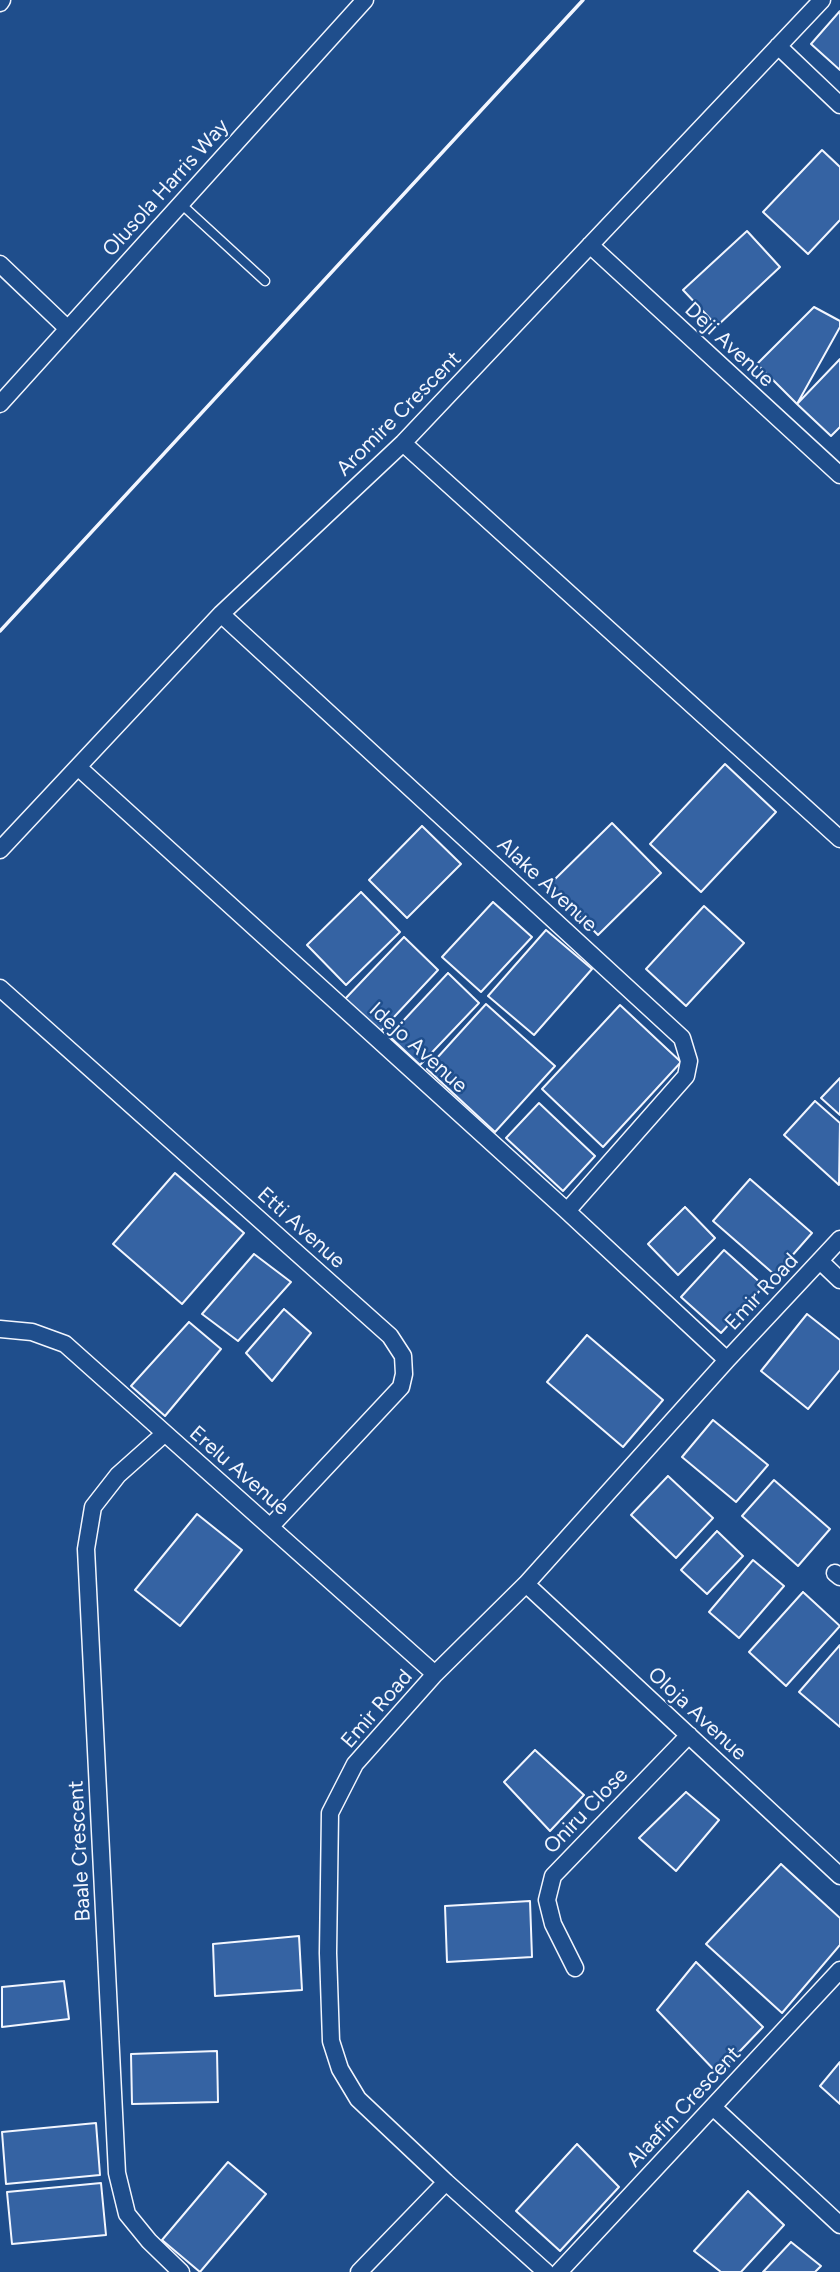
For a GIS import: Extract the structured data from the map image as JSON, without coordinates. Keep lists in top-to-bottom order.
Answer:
{
  "streets": {
    "street": [
      "Olusola Harris Way",
      "Deji Avenue",
      "Aromire Crescent",
      "Alake Avenue",
      "Idejo Avenue",
      "Etti Avenue",
      "Emir Road",
      "Erelu Avenue",
      "Oloja Avenue",
      "Oniru Close",
      "Baale Crescent",
      "Alaafin Crescent"
    ]
  },
  "crossings": [
    ["Deji Avenue", "Aromire Crescent"],
    ["Aromire Crescent", "Alake Avenue"],
    ["Aromire Crescent", "Idejo Avenue"],
    ["Alake Avenue", "Idejo Avenue"],
    ["Idejo Avenue", "Emir Road"],
    ["Etti Avenue", "Erelu Avenue"],
    ["Emir Road", "Erelu Avenue"],
    ["Emir Road", "Oloja Avenue"],
    ["Erelu Avenue", "Baale Crescent"],
    ["Oloja Avenue", "Oniru Close"]
  ]
}
